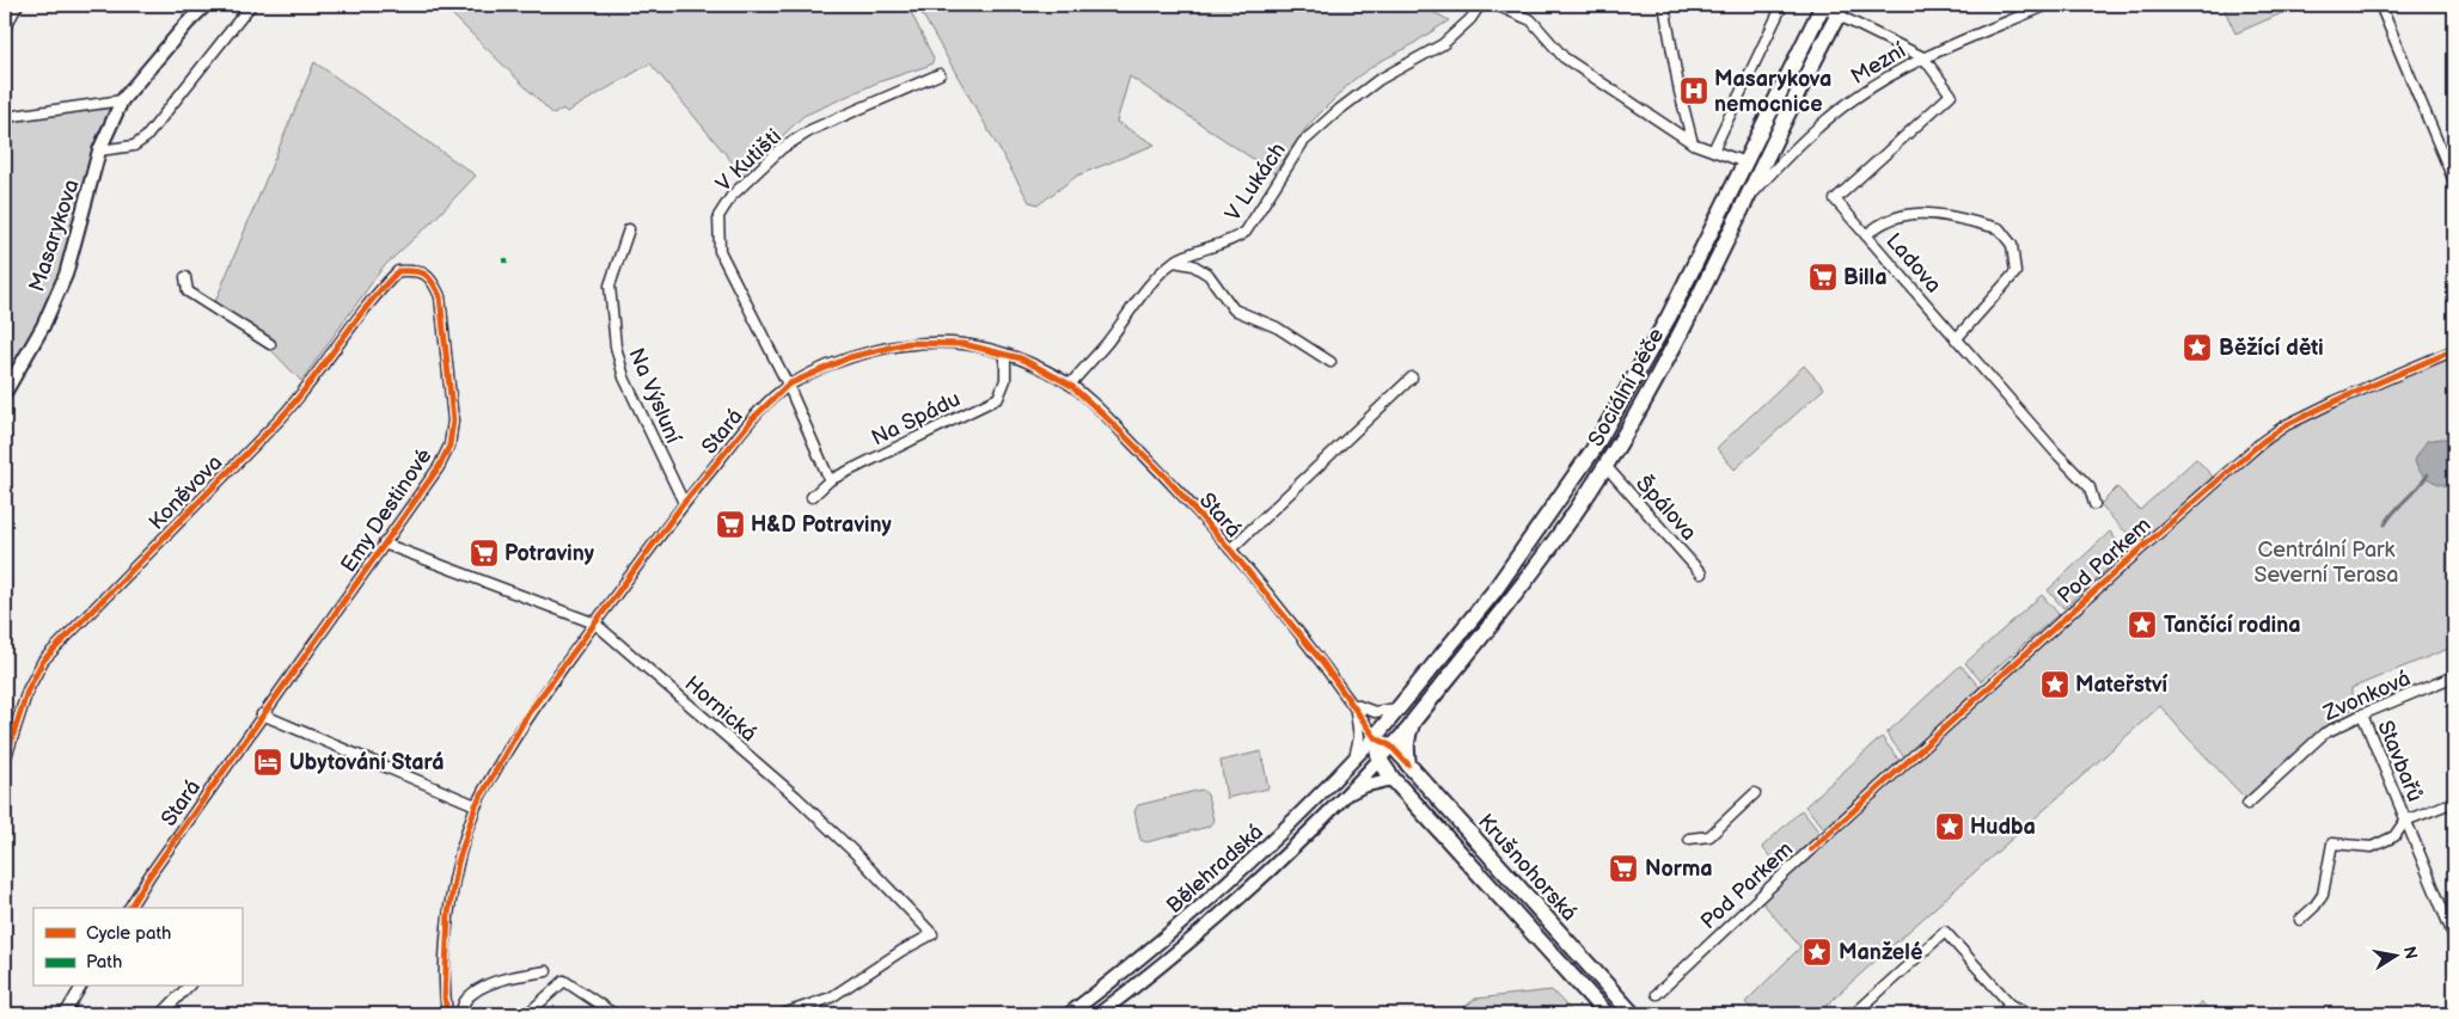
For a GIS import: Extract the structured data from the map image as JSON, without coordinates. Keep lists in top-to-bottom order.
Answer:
{
  "streets": {
    "main road": ["Sociální péče", "Krušnohorská"],
    "street": [
      "Mezní",
      "V Kutišti",
      "V Lukách",
      "Masarykova",
      "Ladova",
      "Na Výsluní",
      "Na Spádu",
      "Stará",
      "Koněvova",
      "Špálova",
      "Emy Destinové",
      "Pod Parkem",
      "Zvonková",
      "Hornická",
      "Stavbařů",
      "Bělehradská"
    ]
  },
  "crossings": [
    ["Mezní", "Ladova"],
    ["Mezní", "Sociální péče"],
    ["V Kutišti", "Na Spádu"],
    ["V Kutišti", "Stará"],
    ["V Lukách", "Stará"],
    ["Sociální péče", "Stará"],
    ["Sociální péče", "Špálova"],
    ["Sociální péče", "Krušnohorská"],
    ["Sociální péče", "Bělehradská"],
    ["Na Výsluní", "Stará"],
    ["Na Spádu", "Stará"],
    ["Stará", "Emy Destinové"],
    ["Stará", "Hornická"],
    ["Stará", "Bělehradská"],
    ["Koněvova", "Emy Destinové"],
    ["Emy Destinové", "Hornická"],
    ["Zvonková", "Stavbařů"],
    ["Krušnohorská", "Bělehradská"]
  ],
  "parks": ["Centrální Park Severní Terasa"],
  "places": {
    "hospital": ["Masarykova nemocnice"],
    "supermarket": [
      "Billa",
      "H&D Potraviny",
      "Potraviny",
      "Norma"
    ],
    "place": [
      "Běžící děti",
      "Tančící rodina",
      "Mateřství",
      "Hudba",
      "Manželé"
    ],
    "hotel": ["Ubytování Stará"]
  },
  "legend": ["Cycle path", "Path"],
  "north": "right"
}
